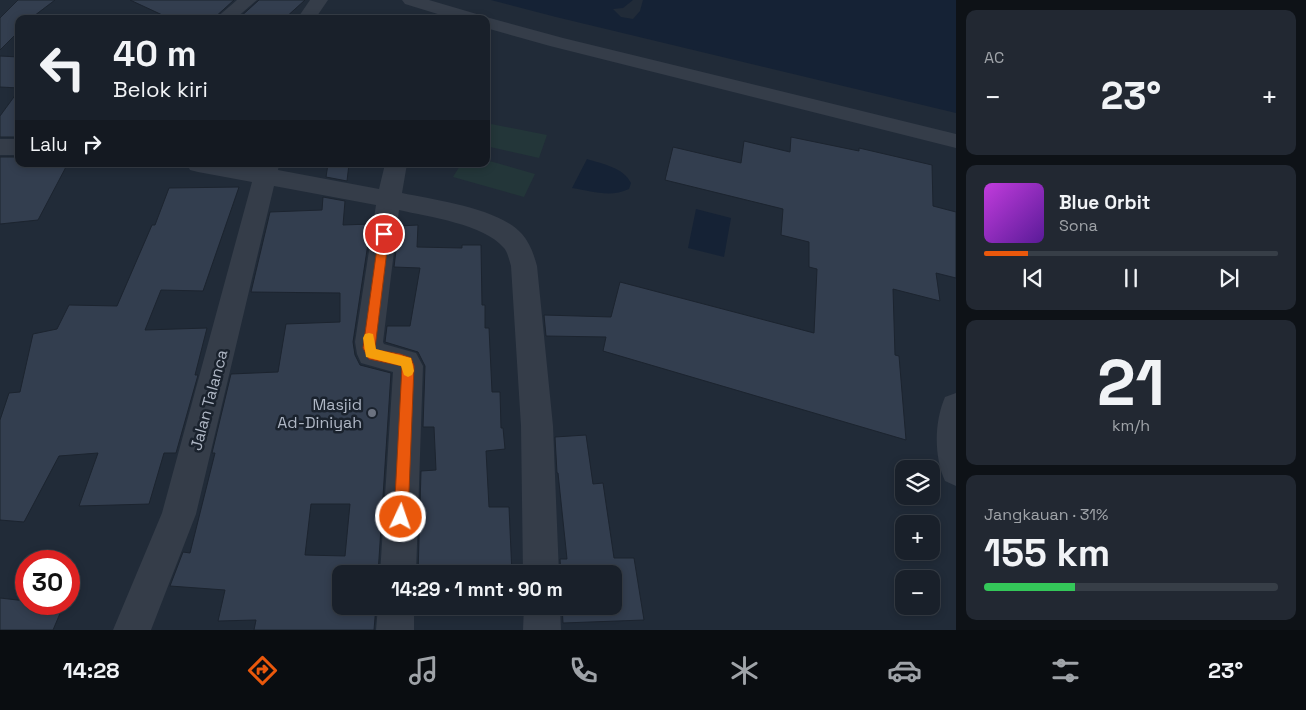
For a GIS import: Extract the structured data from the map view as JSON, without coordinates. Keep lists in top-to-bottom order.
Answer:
{
  "streets": {
    "street": ["Jalan Talanca"]
  },
  "places": ["Masjid Ad-Diniyah"],
  "page": {
    "tile": [
      "AC",
      ["21", "km/h"],
      ["Jangkauan · 31%", "155 km"]
    ],
    "turn": ["40 m", "Belok kiri"],
    "heat": ["−", "23°", "+"],
    "then": "Lalu",
    "song": ["Blue Orbit", "Sona"],
    "map_buttons": ["+", "−"],
    "limit": "30",
    "trip": "14:29 · 1 mnt · 90 m",
    "tabs": ["14:28", "23°"]
  }
}
